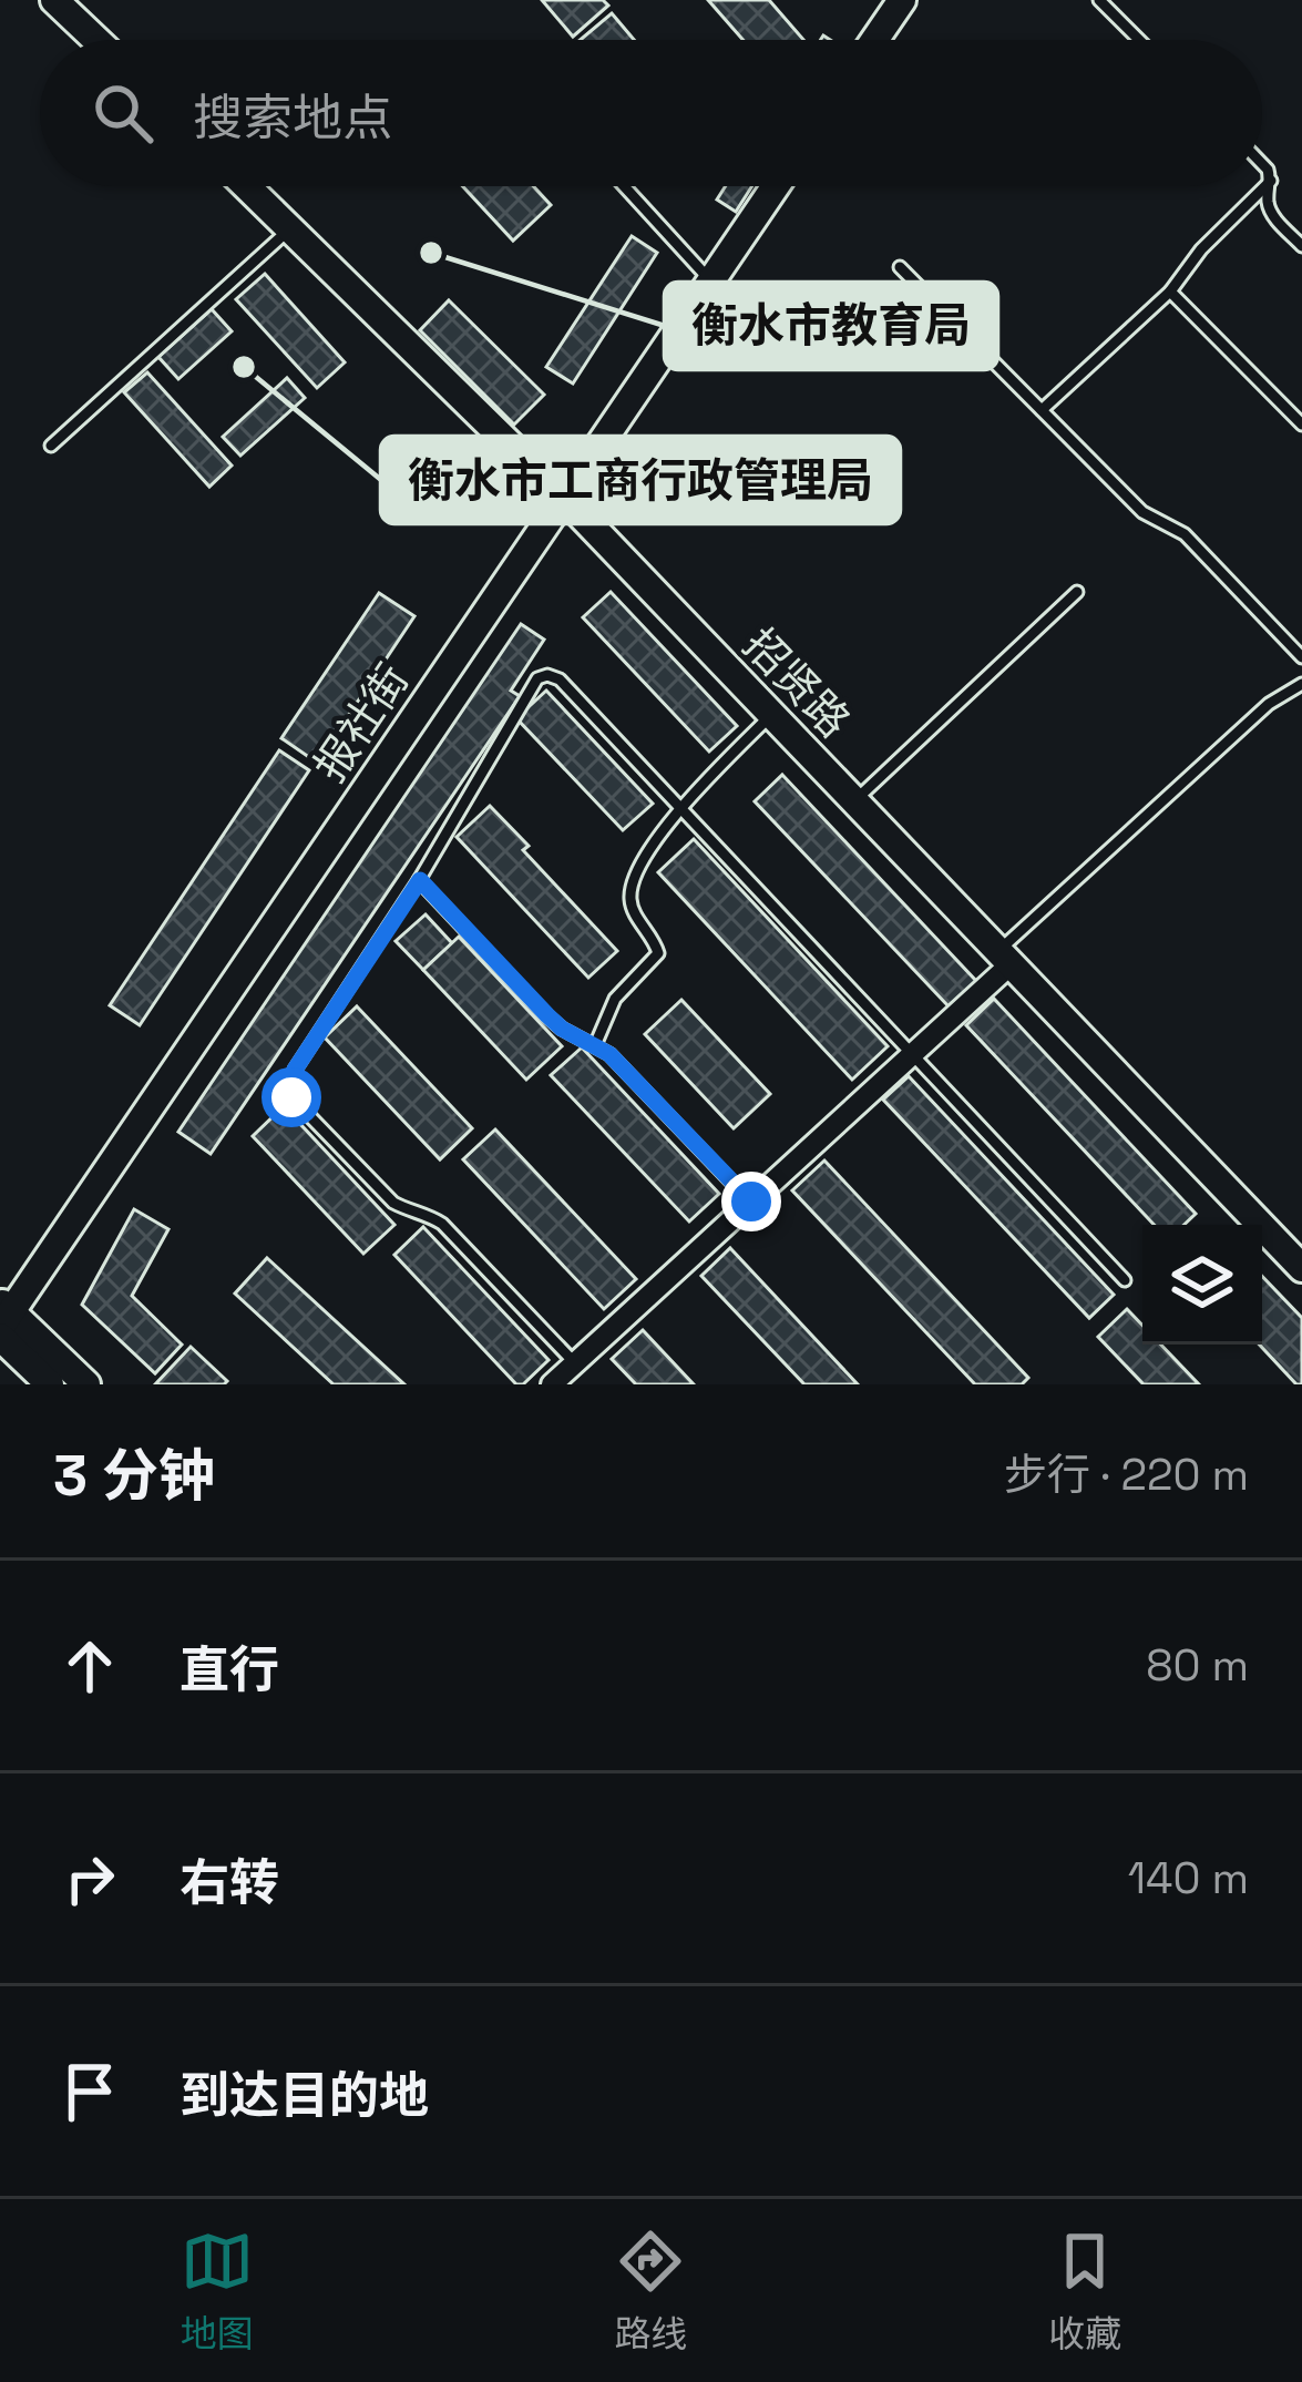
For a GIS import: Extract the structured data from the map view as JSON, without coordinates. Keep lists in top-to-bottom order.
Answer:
{
  "streets": {
    "street": ["招贤路", "报社街"]
  },
  "crossings": [
    ["招贤路", "报社街"]
  ],
  "places": ["衡水市教育局", "衡水市工商行政管理局"],
  "page": {
    "search": "搜索地点",
    "heading": ["3 分钟", "步行 · 220 m"],
    "list": [
      ["直行", "80 m"],
      ["右转", "140 m"],
      "到达目的地"
    ],
    "nav": ["地图", "路线", "收藏"]
  }
}
